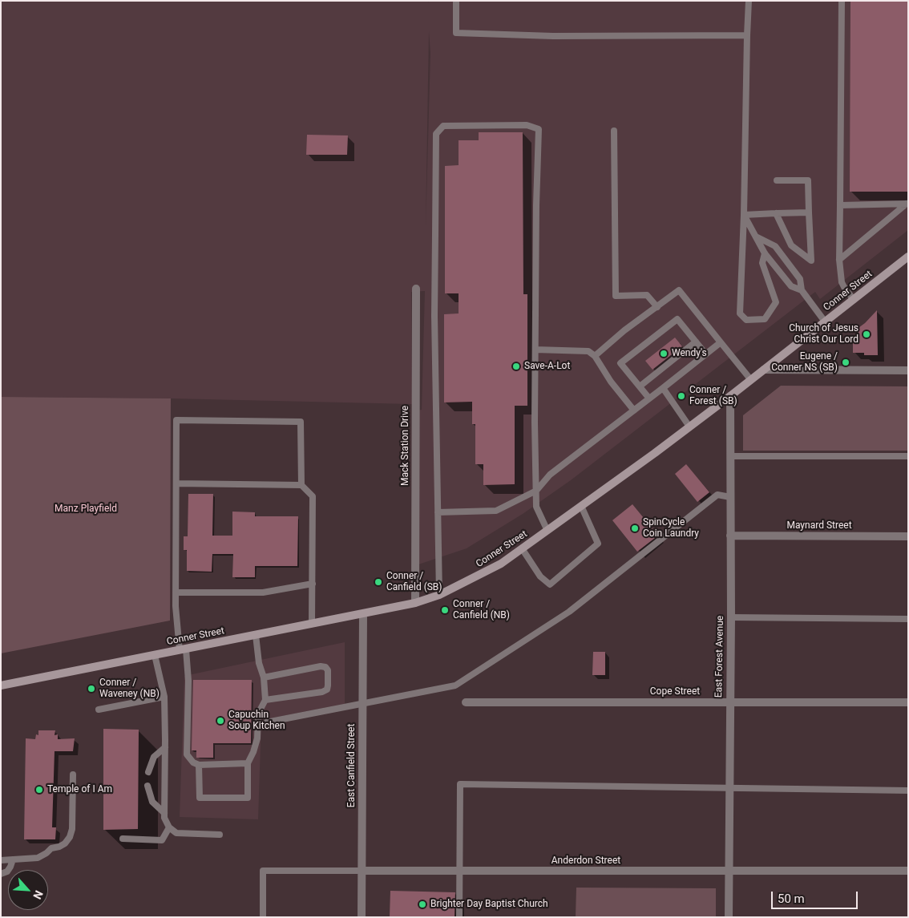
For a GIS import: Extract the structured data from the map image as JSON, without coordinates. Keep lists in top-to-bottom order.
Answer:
{
  "streets": {
    "main road": ["Conner Street"],
    "street": [
      "Mack Station Drive",
      "Maynard Street",
      "East Forest Avenue",
      "Cope Street",
      "East Canfield Street",
      "Anderdon Street"
    ]
  },
  "crossings": [
    ["Conner Street", "Mack Station Drive"],
    ["Conner Street", "East Forest Avenue"],
    ["Conner Street", "East Canfield Street"],
    ["Maynard Street", "East Forest Avenue"],
    ["East Forest Avenue", "Cope Street"],
    ["East Forest Avenue", "Anderdon Street"],
    ["East Canfield Street", "Anderdon Street"]
  ],
  "parks": ["Manz Playfield"],
  "places": [
    "Church of Jesus Christ Our Lord",
    "Wendy's",
    "Eugene / Conner NS (SB)",
    "Save-A-Lot",
    "Conner / Forest (SB)",
    "SpinCycle Coin Laundry",
    "Conner / Canfield (SB)",
    "Conner / Canfield (NB)",
    "Conner / Waveney (NB)",
    "Capuchin Soup Kitchen",
    "Temple of I Am",
    "Brighter Day Baptist Church"
  ],
  "scale_bar": "50 m",
  "north": "bottom right"
}
